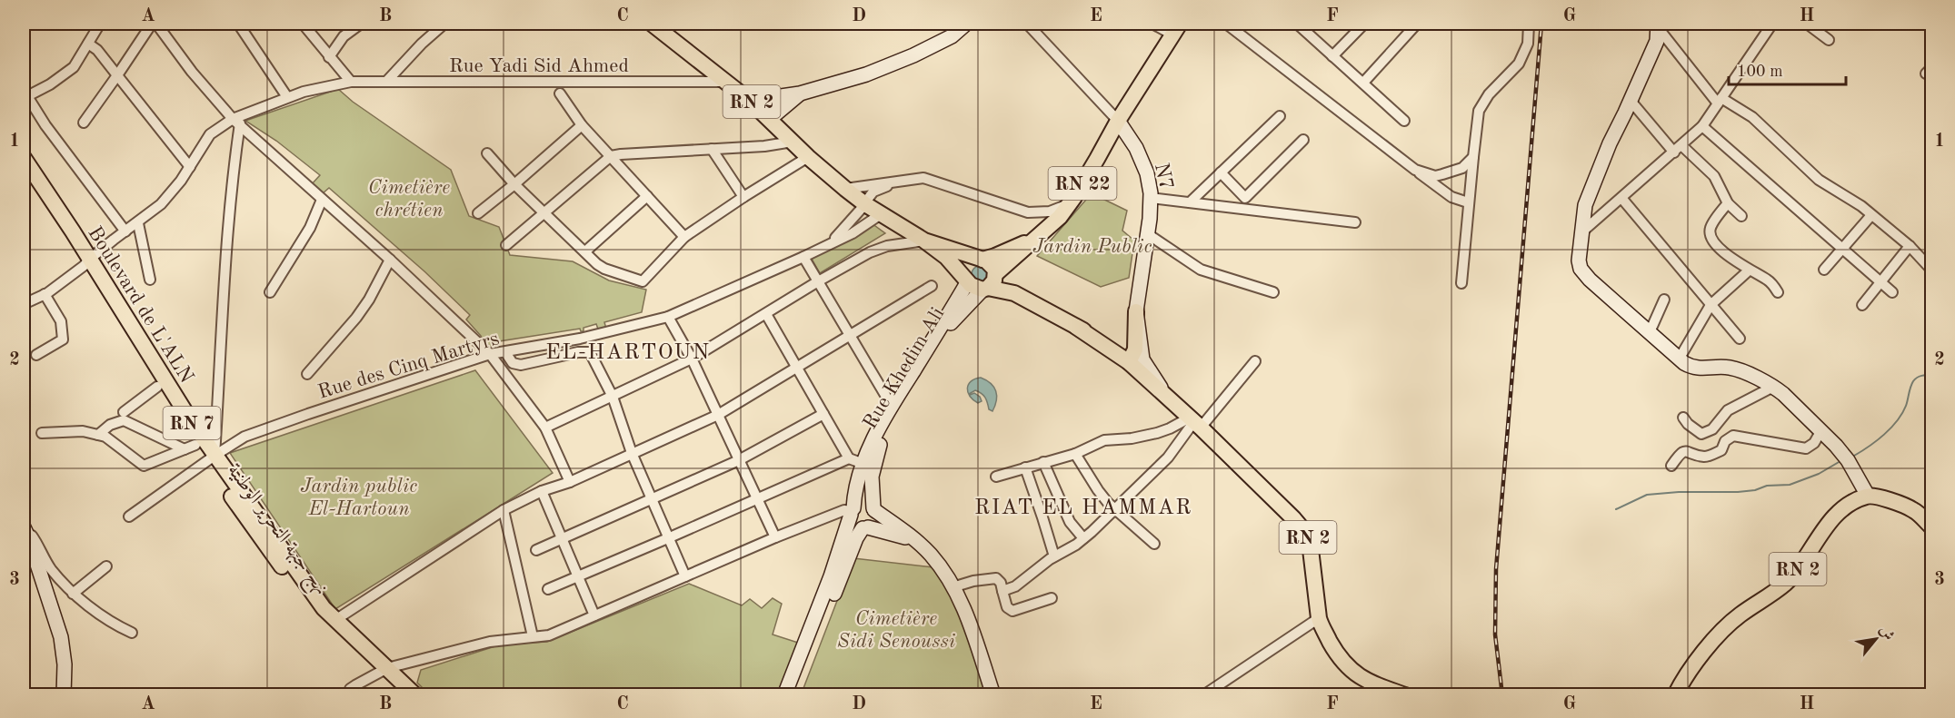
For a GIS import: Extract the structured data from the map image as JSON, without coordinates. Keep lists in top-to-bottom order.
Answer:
{
  "streets": {
    "main road": [
      "RN 2",
      "N7",
      "RN 22",
      "Boulevard de L'ALN",
      "Rue Khedim Ali",
      "RN 7",
      "نهج جبهة التحرير الوطنية"
    ],
    "street": ["Rue Yadi Sid Ahmed", "Rue des Cinq Martyrs"]
  },
  "crossings": [
    ["Rue Yadi Sid Ahmed", "RN 2"],
    ["Rue Yadi Sid Ahmed", "Boulevard de L'ALN"],
    ["Rue Yadi Sid Ahmed", "نهج جبهة التحرير الوطنية"],
    ["RN 2", "N7"],
    ["RN 2", "RN 22"],
    ["RN 2", "Rue Khedim Ali"],
    ["N7", "RN 22"],
    ["RN 22", "Rue Khedim Ali"],
    ["Boulevard de L'ALN", "Rue des Cinq Martyrs"],
    ["Boulevard de L'ALN", "نهج جبهة التحرير الوطنية"],
    ["Rue des Cinq Martyrs", "نهج جبهة التحرير الوطنية"]
  ],
  "districts": ["EL-HARTOUN", "RIAT EL HAMMAR"],
  "parks": [
    "Cimetière chrétien",
    "Jardin Public",
    "Jardin public El-Hartoun",
    "Cimetière Sidi Senoussi"
  ],
  "scale_bar": "100 m",
  "north": "top right",
  "grid": {
    "columns": [
      "A",
      "B",
      "C",
      "D",
      "E",
      "F",
      "G",
      "H"
    ],
    "rows": ["1", "2", "3"]
  }
}
